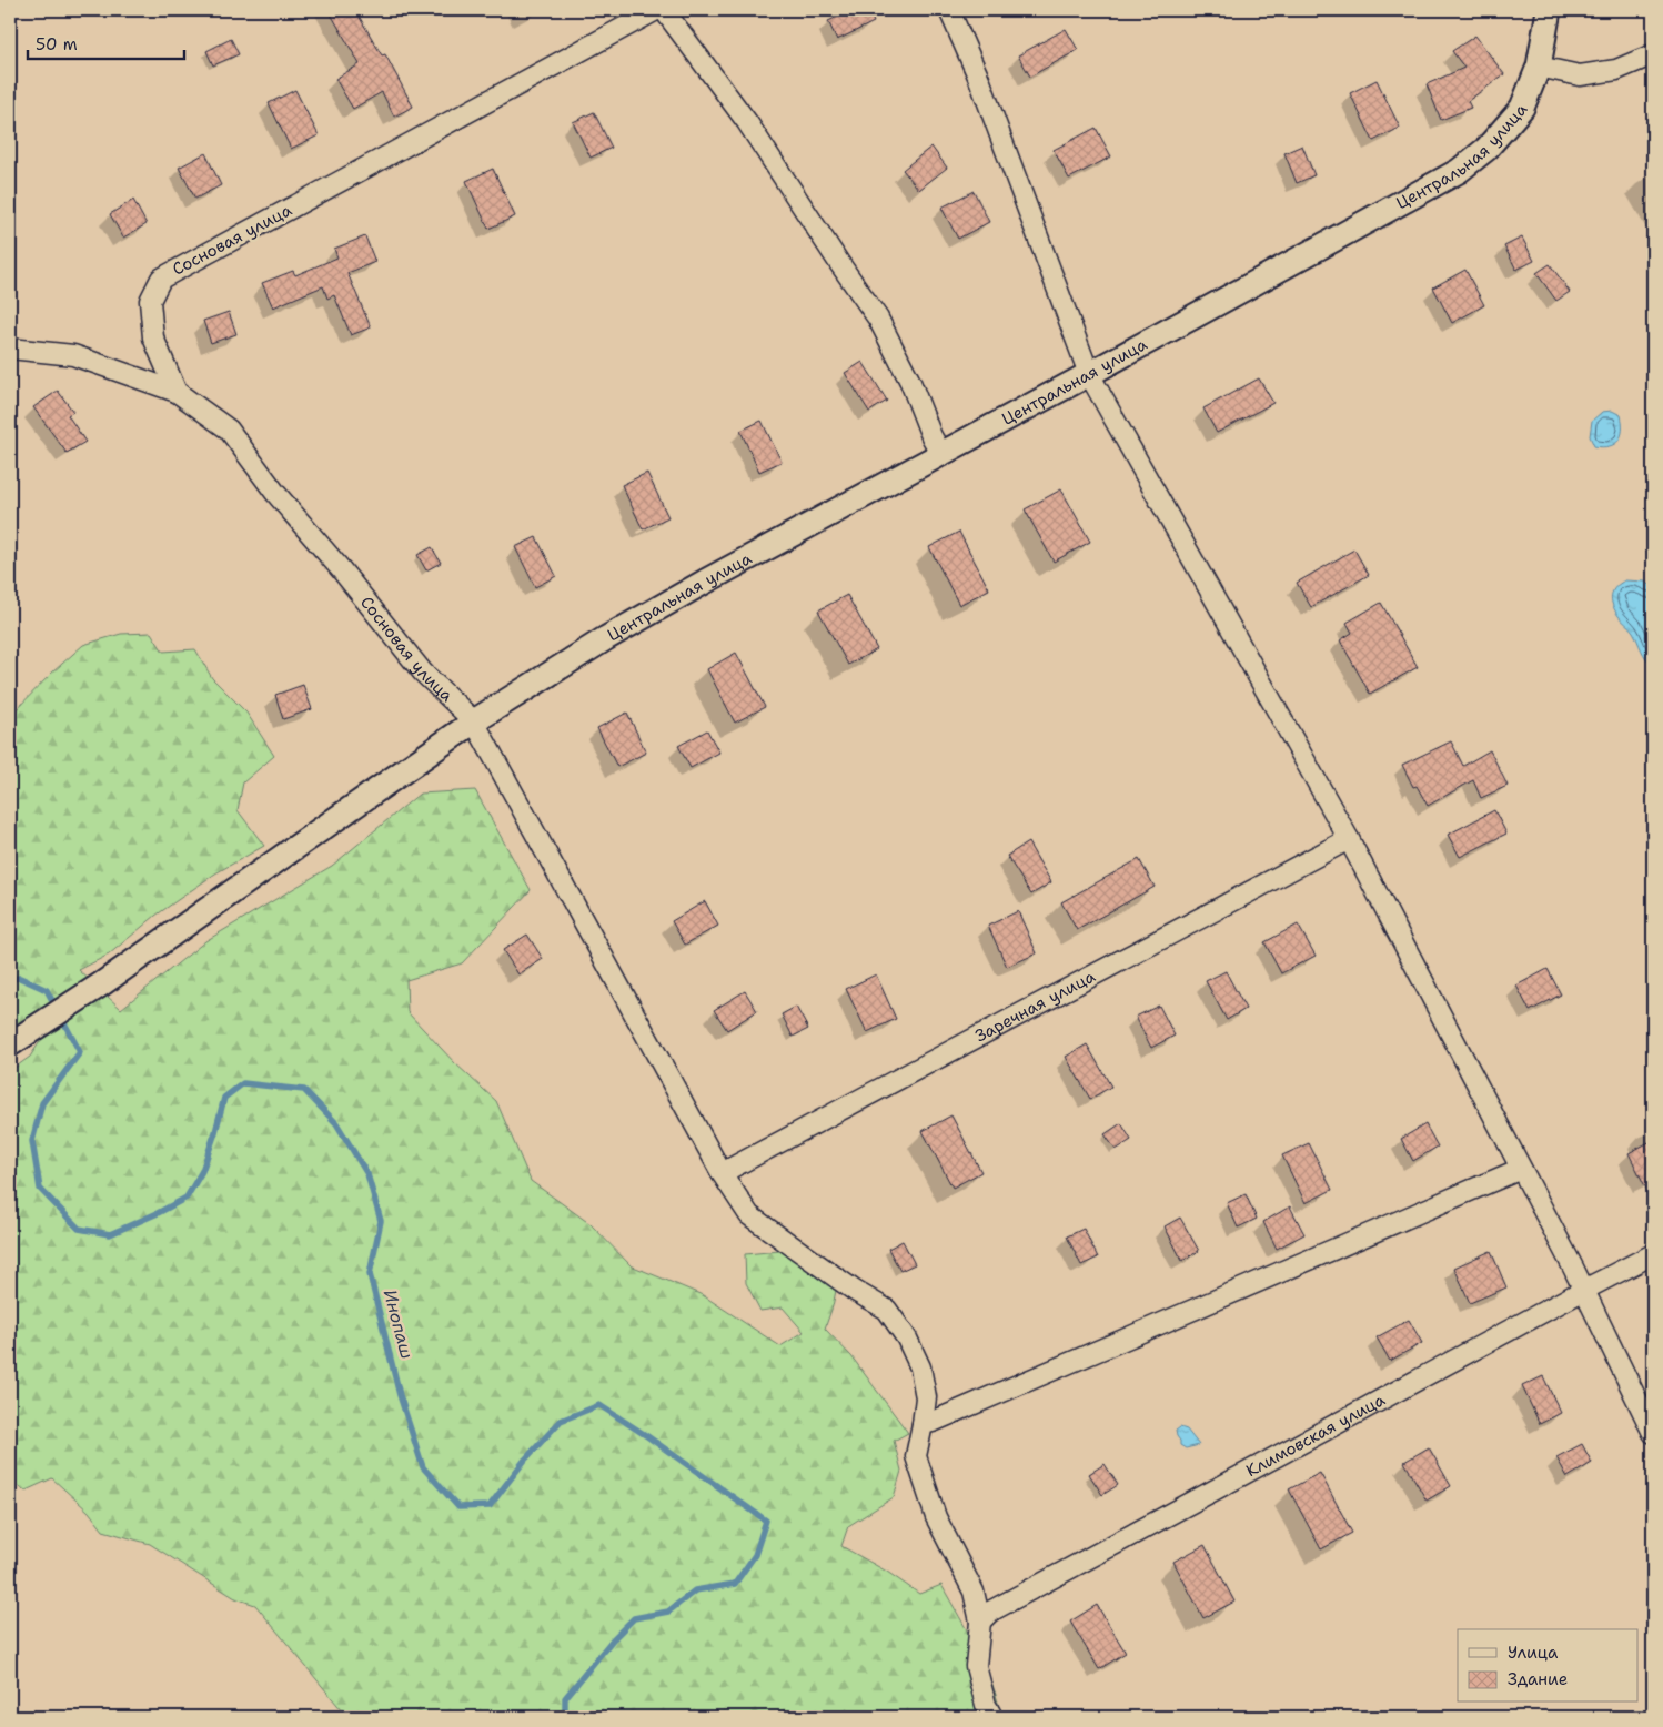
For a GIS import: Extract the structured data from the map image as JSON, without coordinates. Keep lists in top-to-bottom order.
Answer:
{
  "streets": {
    "street": [
      "Центральная улица",
      "Сосновая улица",
      "Заречная улица",
      "Климовская улица"
    ]
  },
  "crossings": [
    ["Центральная улица", "Сосновая улица"],
    ["Сосновая улица", "Заречная улица"],
    ["Сосновая улица", "Климовская улица"]
  ],
  "water": ["Инопаш"],
  "legend": ["Улица", "Здание"],
  "scale_bar": "50 m"
}
